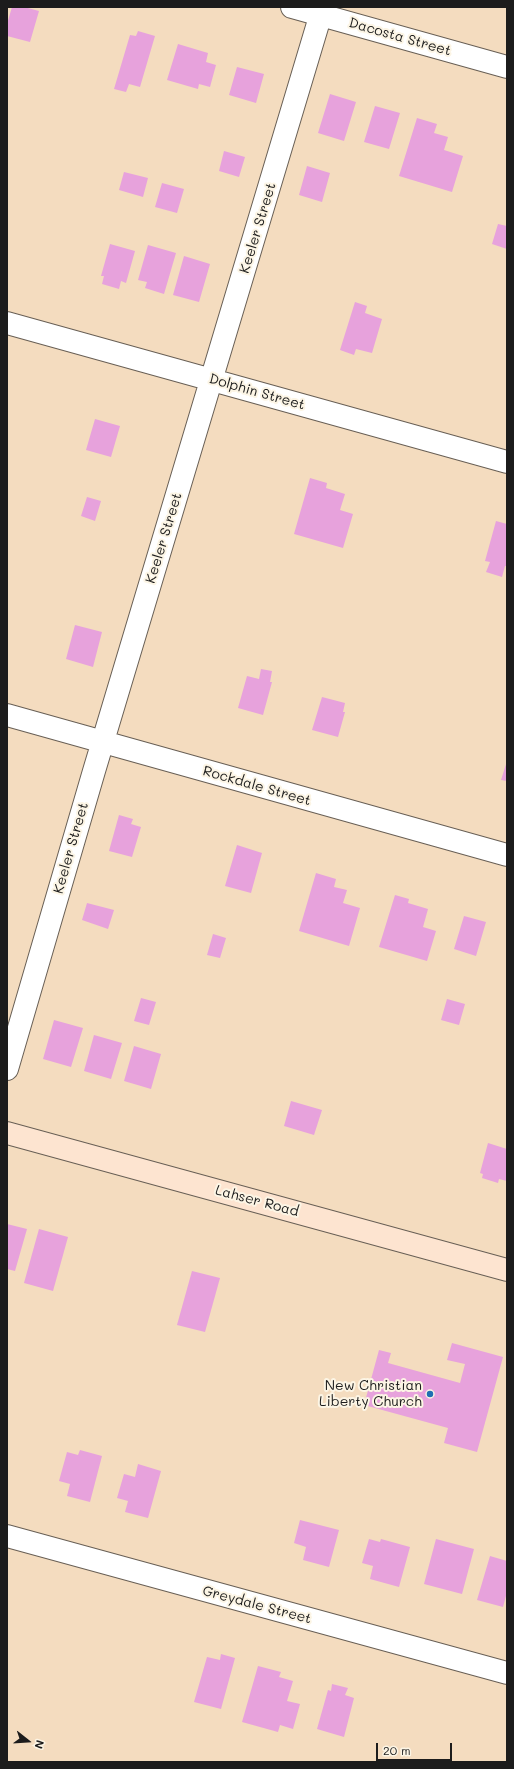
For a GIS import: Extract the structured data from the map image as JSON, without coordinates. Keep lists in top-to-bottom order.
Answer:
{
  "streets": {
    "main road": ["Lahser Road"],
    "street": [
      "Dacosta Street",
      "Keeler Street",
      "Dolphin Street",
      "Rockdale Street",
      "Greydale Street"
    ]
  },
  "crossings": [
    ["Dacosta Street", "Keeler Street"],
    ["Keeler Street", "Dolphin Street"],
    ["Keeler Street", "Rockdale Street"]
  ],
  "places": ["New Christian Liberty Church"],
  "scale_bar": "20 m",
  "north": "right"
}
